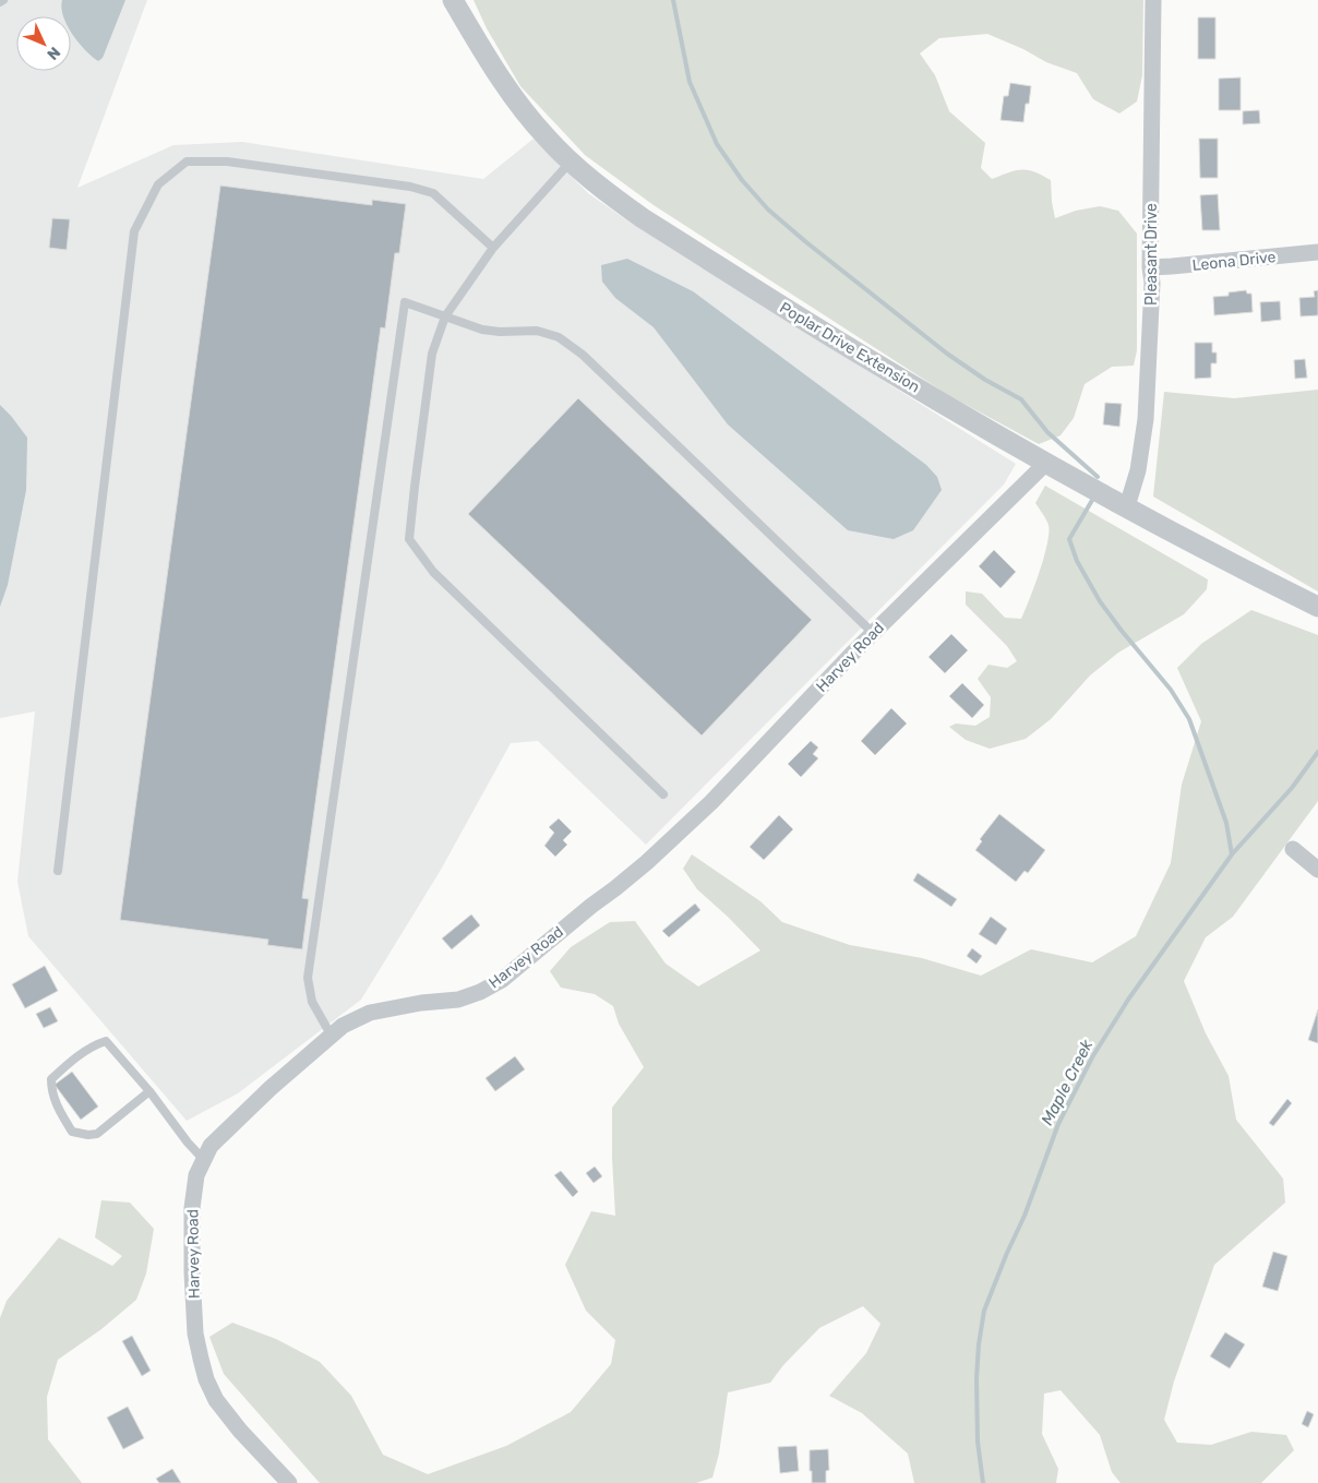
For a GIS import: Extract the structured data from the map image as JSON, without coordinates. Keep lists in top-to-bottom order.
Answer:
{
  "streets": {
    "street": [
      "Pleasant Drive",
      "Leona Drive",
      "Poplar Drive Extension",
      "Harvey Road"
    ]
  },
  "crossings": [
    ["Pleasant Drive", "Leona Drive"],
    ["Pleasant Drive", "Poplar Drive Extension"],
    ["Poplar Drive Extension", "Harvey Road"]
  ],
  "water": ["Maple Creek"],
  "north": "bottom right"
}
